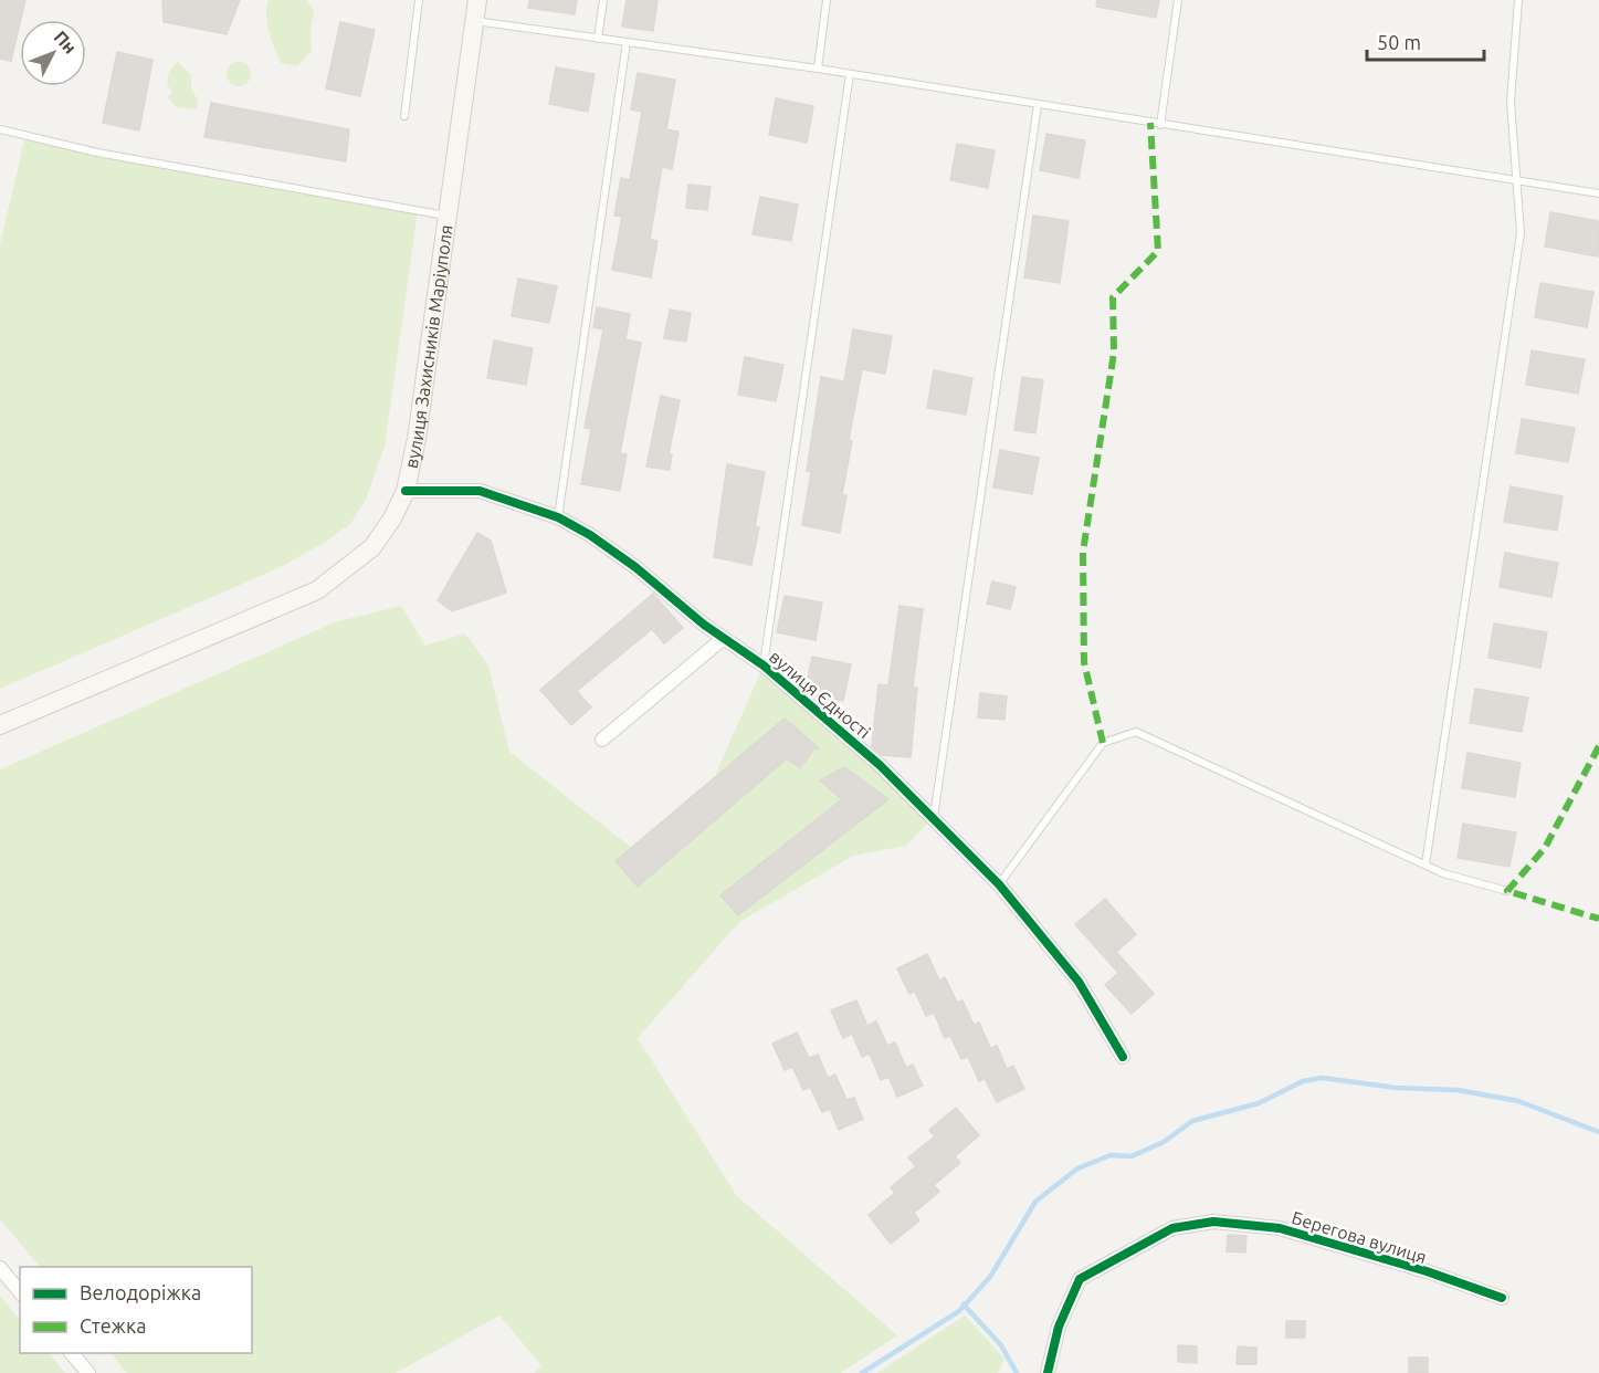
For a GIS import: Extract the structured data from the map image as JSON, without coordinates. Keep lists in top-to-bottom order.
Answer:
{
  "streets": {
    "main road": ["вулиця Захисників Маріуполя"],
    "street": ["вулиця Єдності", "Берегова вулиця"]
  },
  "crossings": [
    ["вулиця Захисників Маріуполя", "вулиця Єдності"]
  ],
  "legend": ["Велодоріжка", "Стежка"],
  "scale_bar": "50 m",
  "north": "top right"
}
